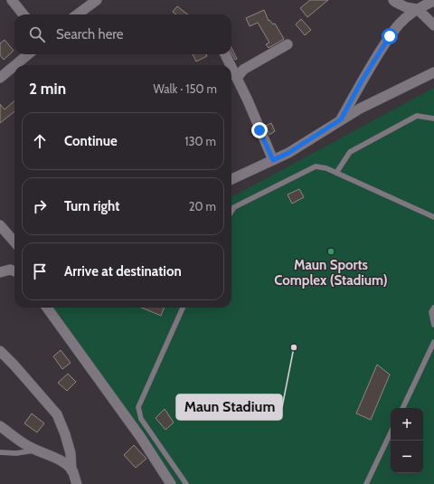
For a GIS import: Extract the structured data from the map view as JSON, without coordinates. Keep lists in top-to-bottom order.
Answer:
{
  "places": ["Maun Sports Complex (Stadium)", "Maun Stadium"],
  "page": {
    "search": "Search here",
    "heading": ["2 min", "Walk · 150 m"],
    "list": [
      ["Continue", "130 m"],
      ["Turn right", "20 m"],
      "Arrive at destination"
    ],
    "map_buttons": ["+", "−"]
  }
}
